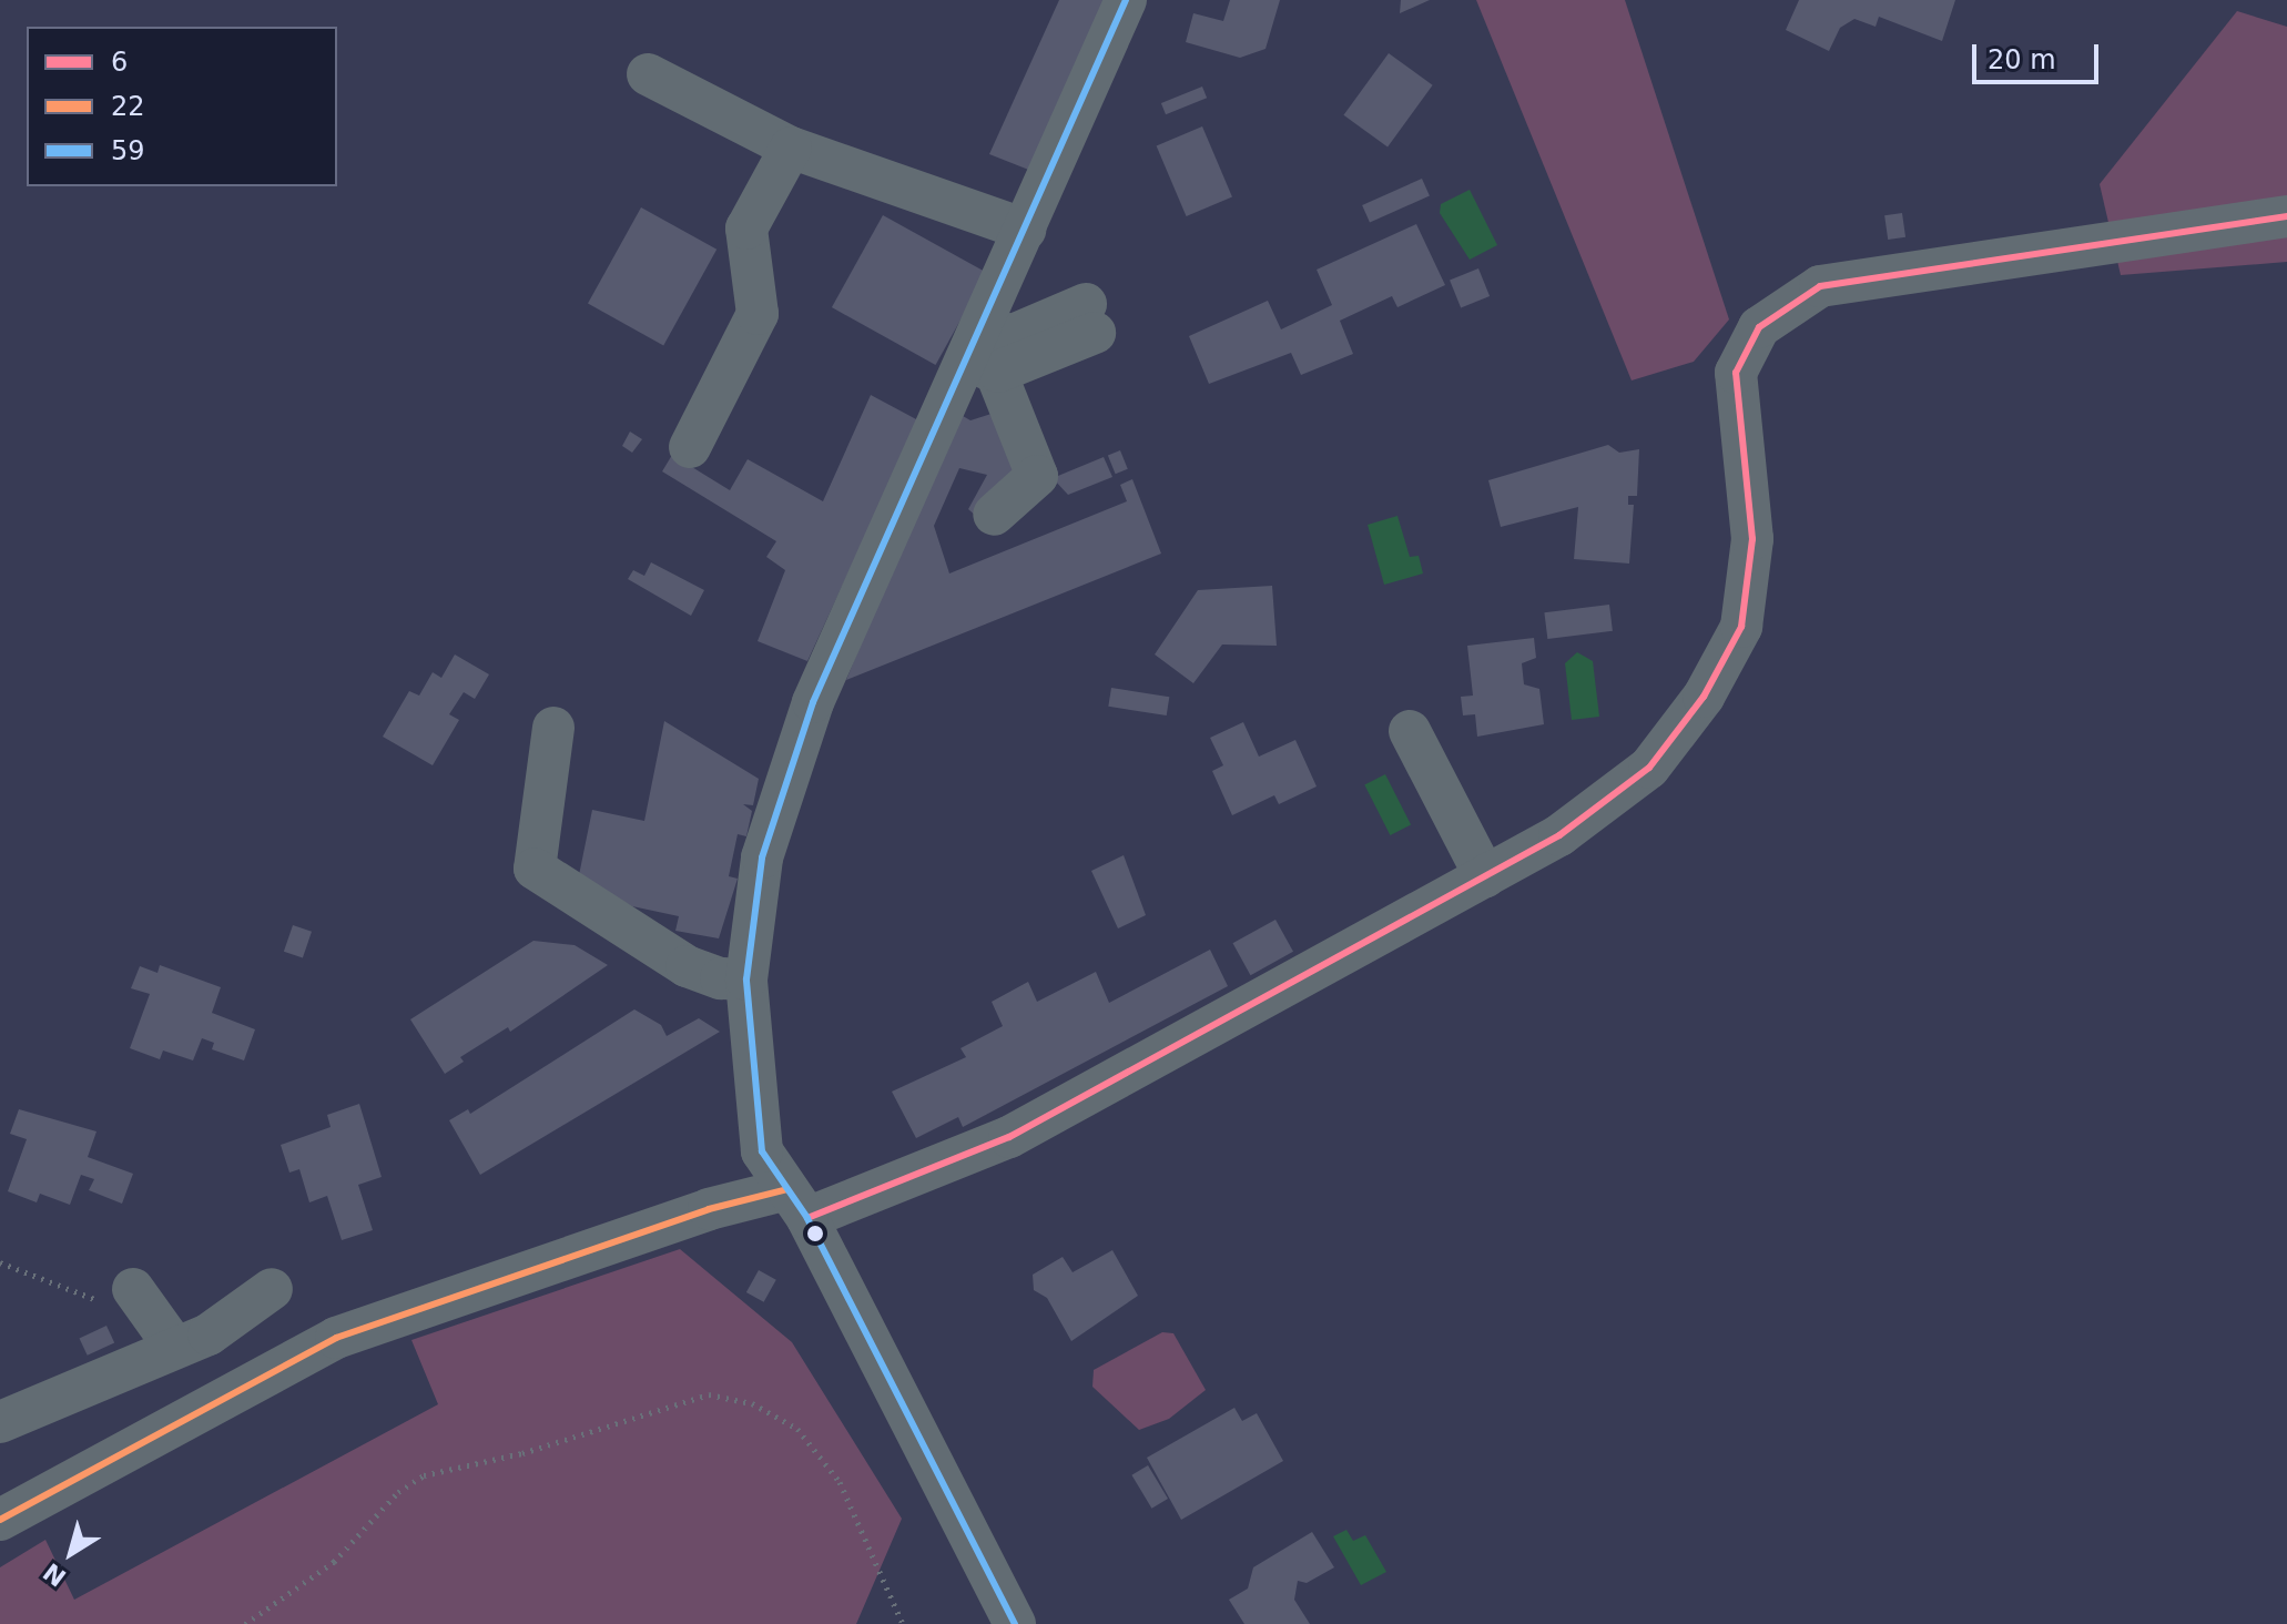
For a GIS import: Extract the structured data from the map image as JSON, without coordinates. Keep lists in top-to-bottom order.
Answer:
{
  "lines": ["transit line 59", "transit line 6", "transit line 22"],
  "legend": ["6", "22", "59"],
  "scale_bar": "20 m",
  "north": "bottom left"
}
